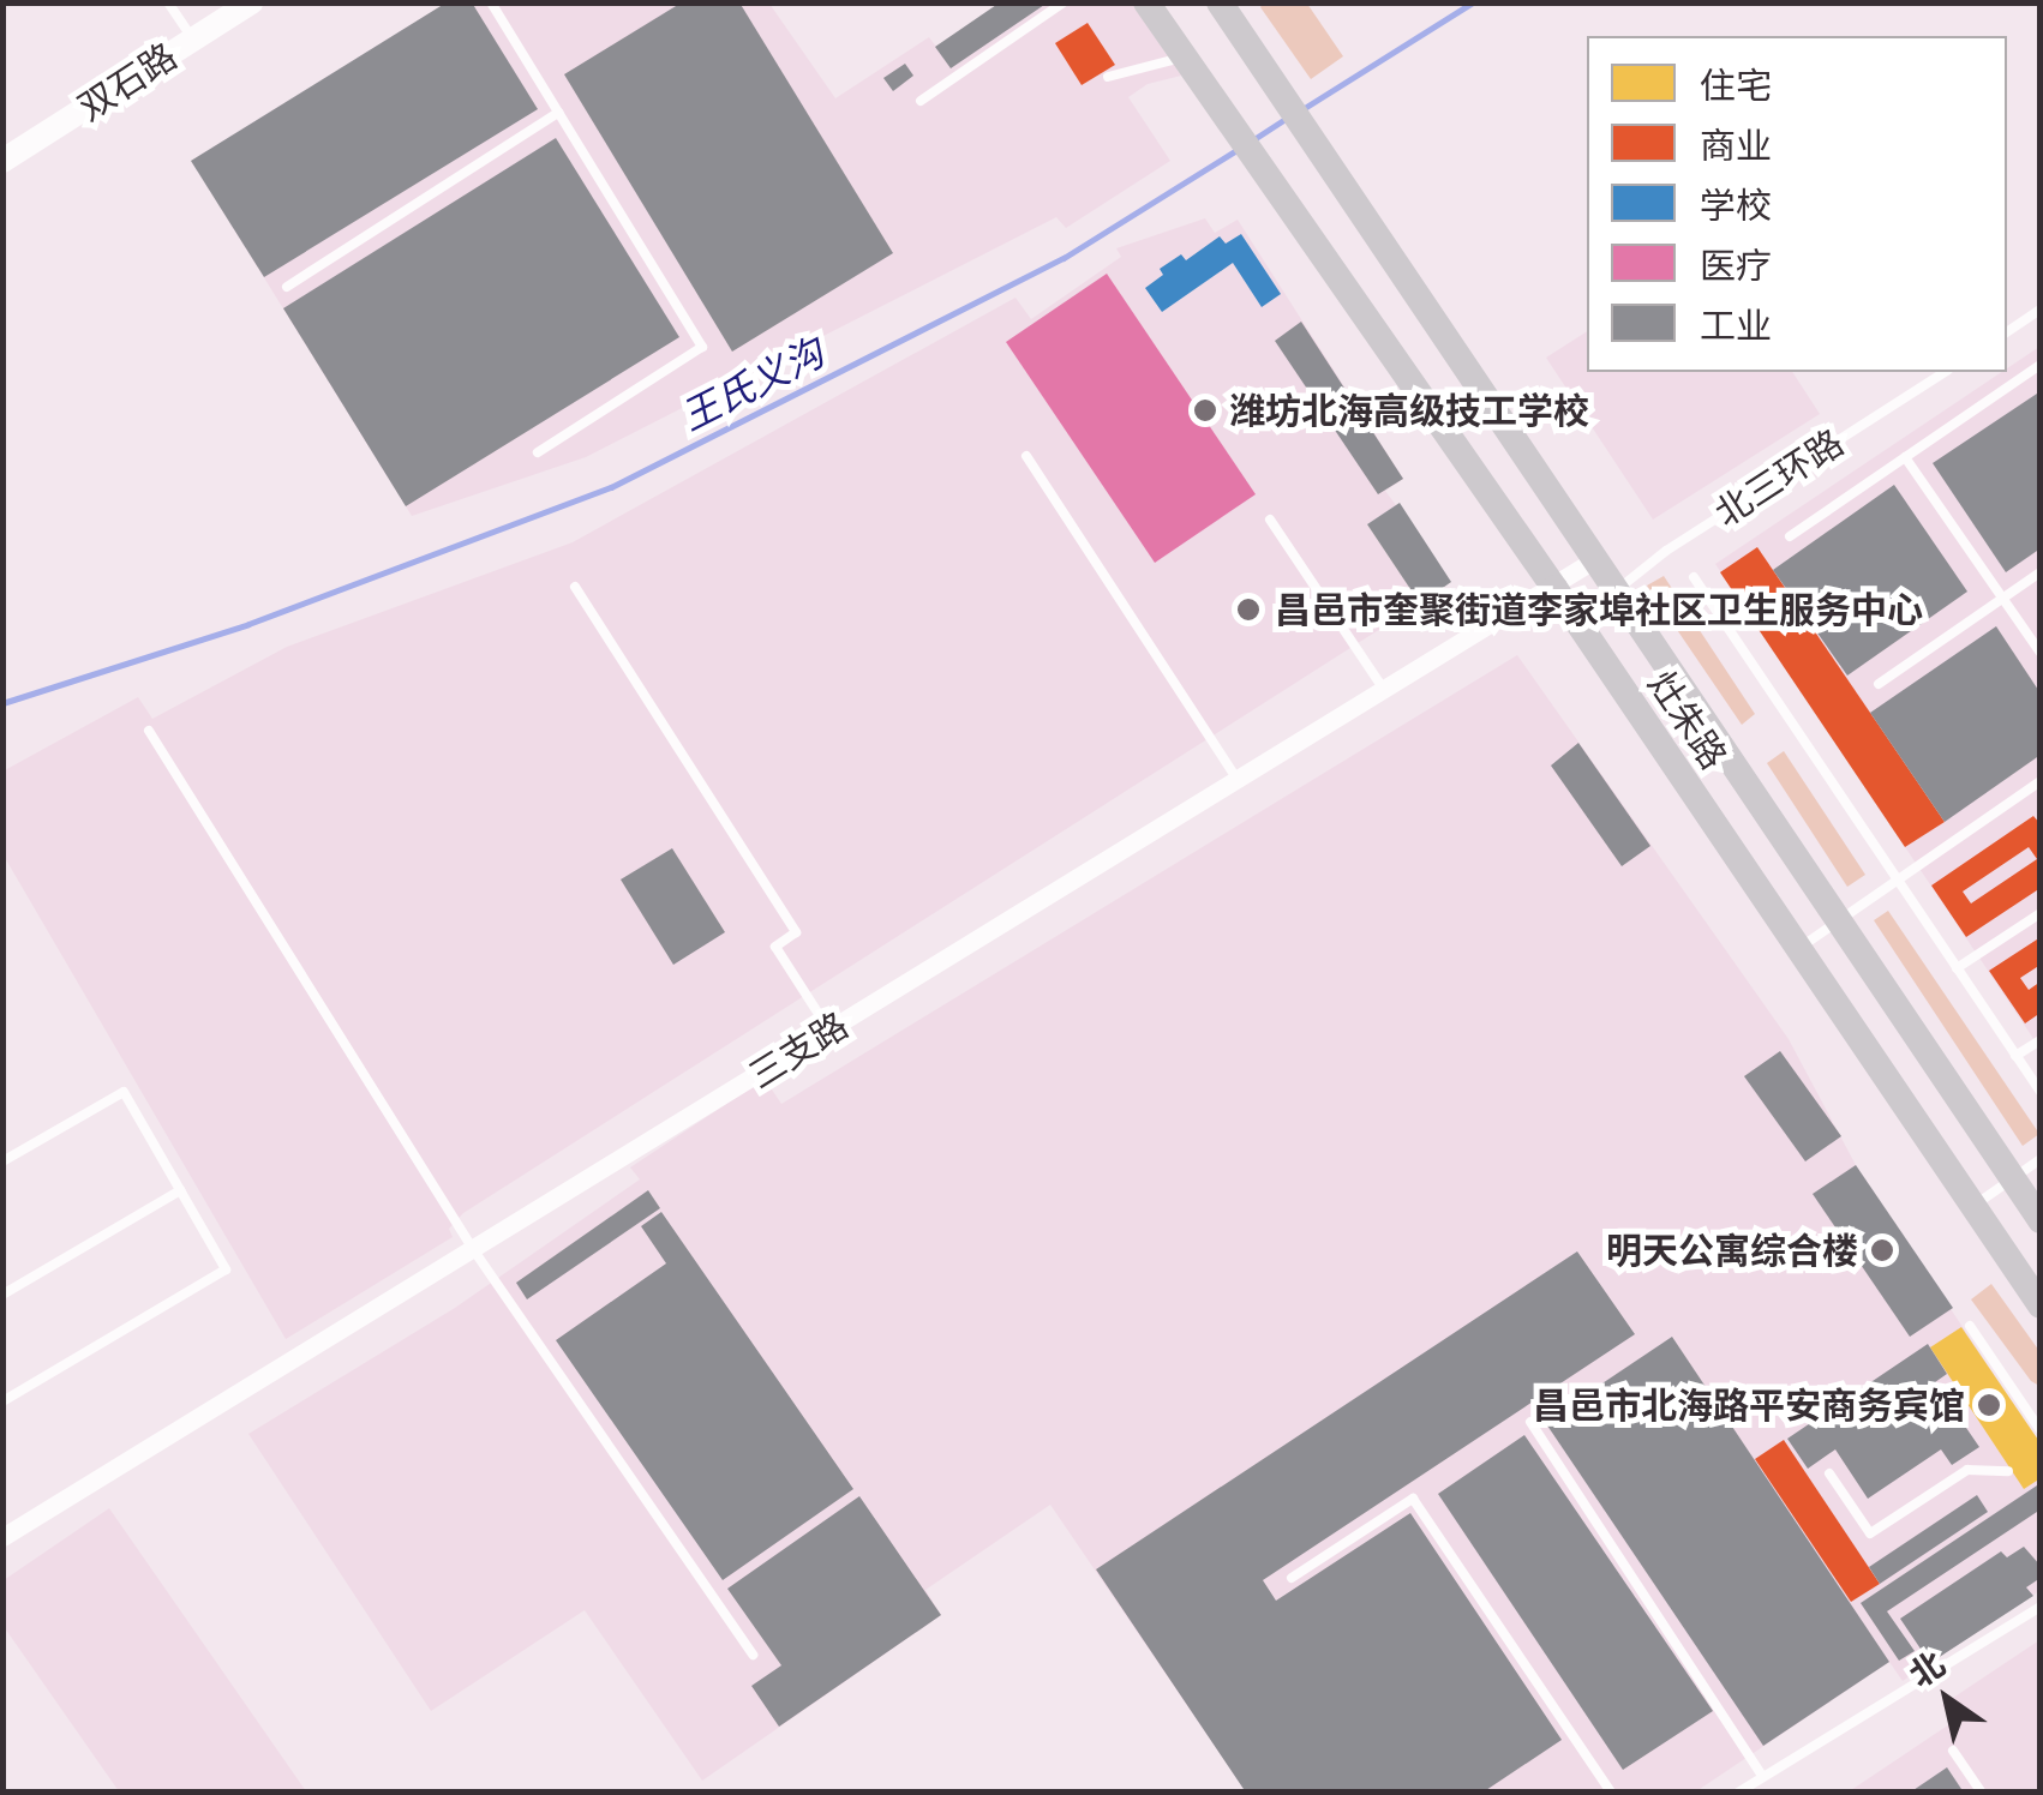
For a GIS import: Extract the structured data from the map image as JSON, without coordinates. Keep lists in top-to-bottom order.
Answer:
{
  "streets": {
    "main road": ["灶朱路"],
    "street": ["双石路", "三支路"],
    "lane": ["北三环路"]
  },
  "crossings": [
    ["北三环路", "灶朱路"],
    ["灶朱路", "三支路"]
  ],
  "water": ["王氏义沟"],
  "places": [
    "潍坊北海高级技工学校",
    "昌邑市奎聚街道李家埠社区卫生服务中心",
    "明天公寓综合楼",
    "昌邑市北海路平安商务宾馆"
  ],
  "legend": [
    "住宅",
    "商业",
    "学校",
    "医疗",
    "工业"
  ],
  "north": "top left"
}
